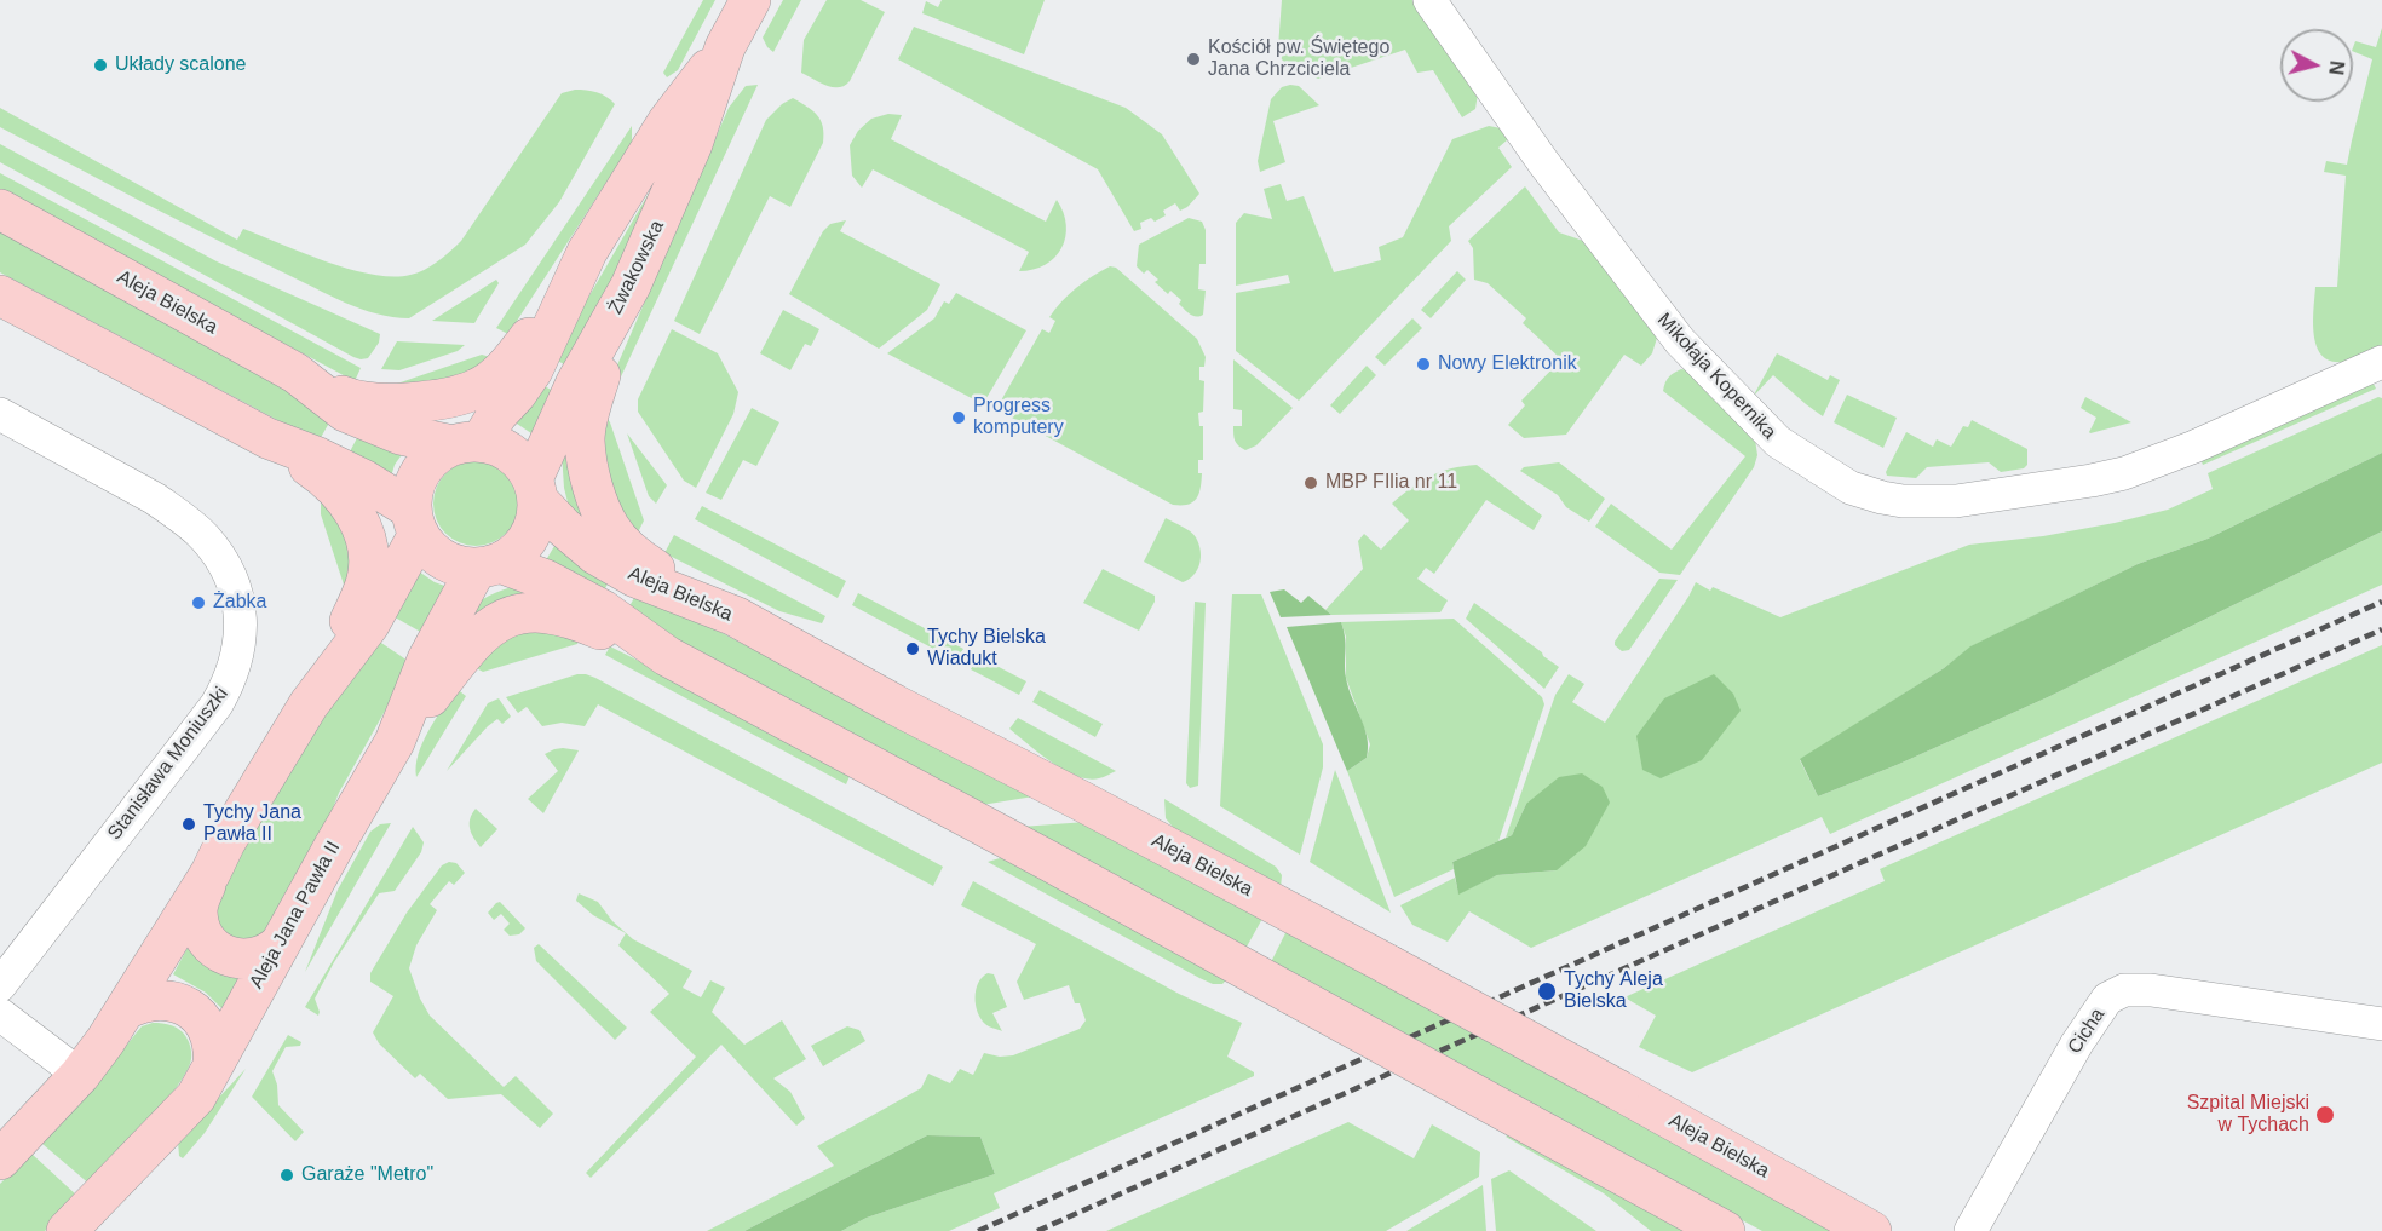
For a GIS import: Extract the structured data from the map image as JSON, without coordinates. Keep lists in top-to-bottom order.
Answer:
{
  "streets": {
    "street": [
      "Żwakowska",
      "Aleja Bielska",
      "Mikołaja Kopernika",
      "Stanisława Moniuszki",
      "Aleja Jana Pawła II",
      "Cicha"
    ]
  },
  "crossings": [
    ["Żwakowska", "Aleja Bielska"],
    ["Żwakowska", "Aleja Jana Pawła II"],
    ["Aleja Bielska", "Aleja Jana Pawła II"]
  ],
  "places": [
    "Kościół pw. Świętego Jana Chrzciciela",
    "Układy scalone",
    "Nowy Elektronik",
    "Progress komputery",
    "MBP FIlia nr 11",
    "Żabka",
    "Tychy Bielska Wiadukt",
    "Tychy Jana Pawła II",
    "Tychy Aleja Bielska",
    "Szpital Miejski w Tychach",
    "Garaże \"Metro\""
  ],
  "north": "right"
}
